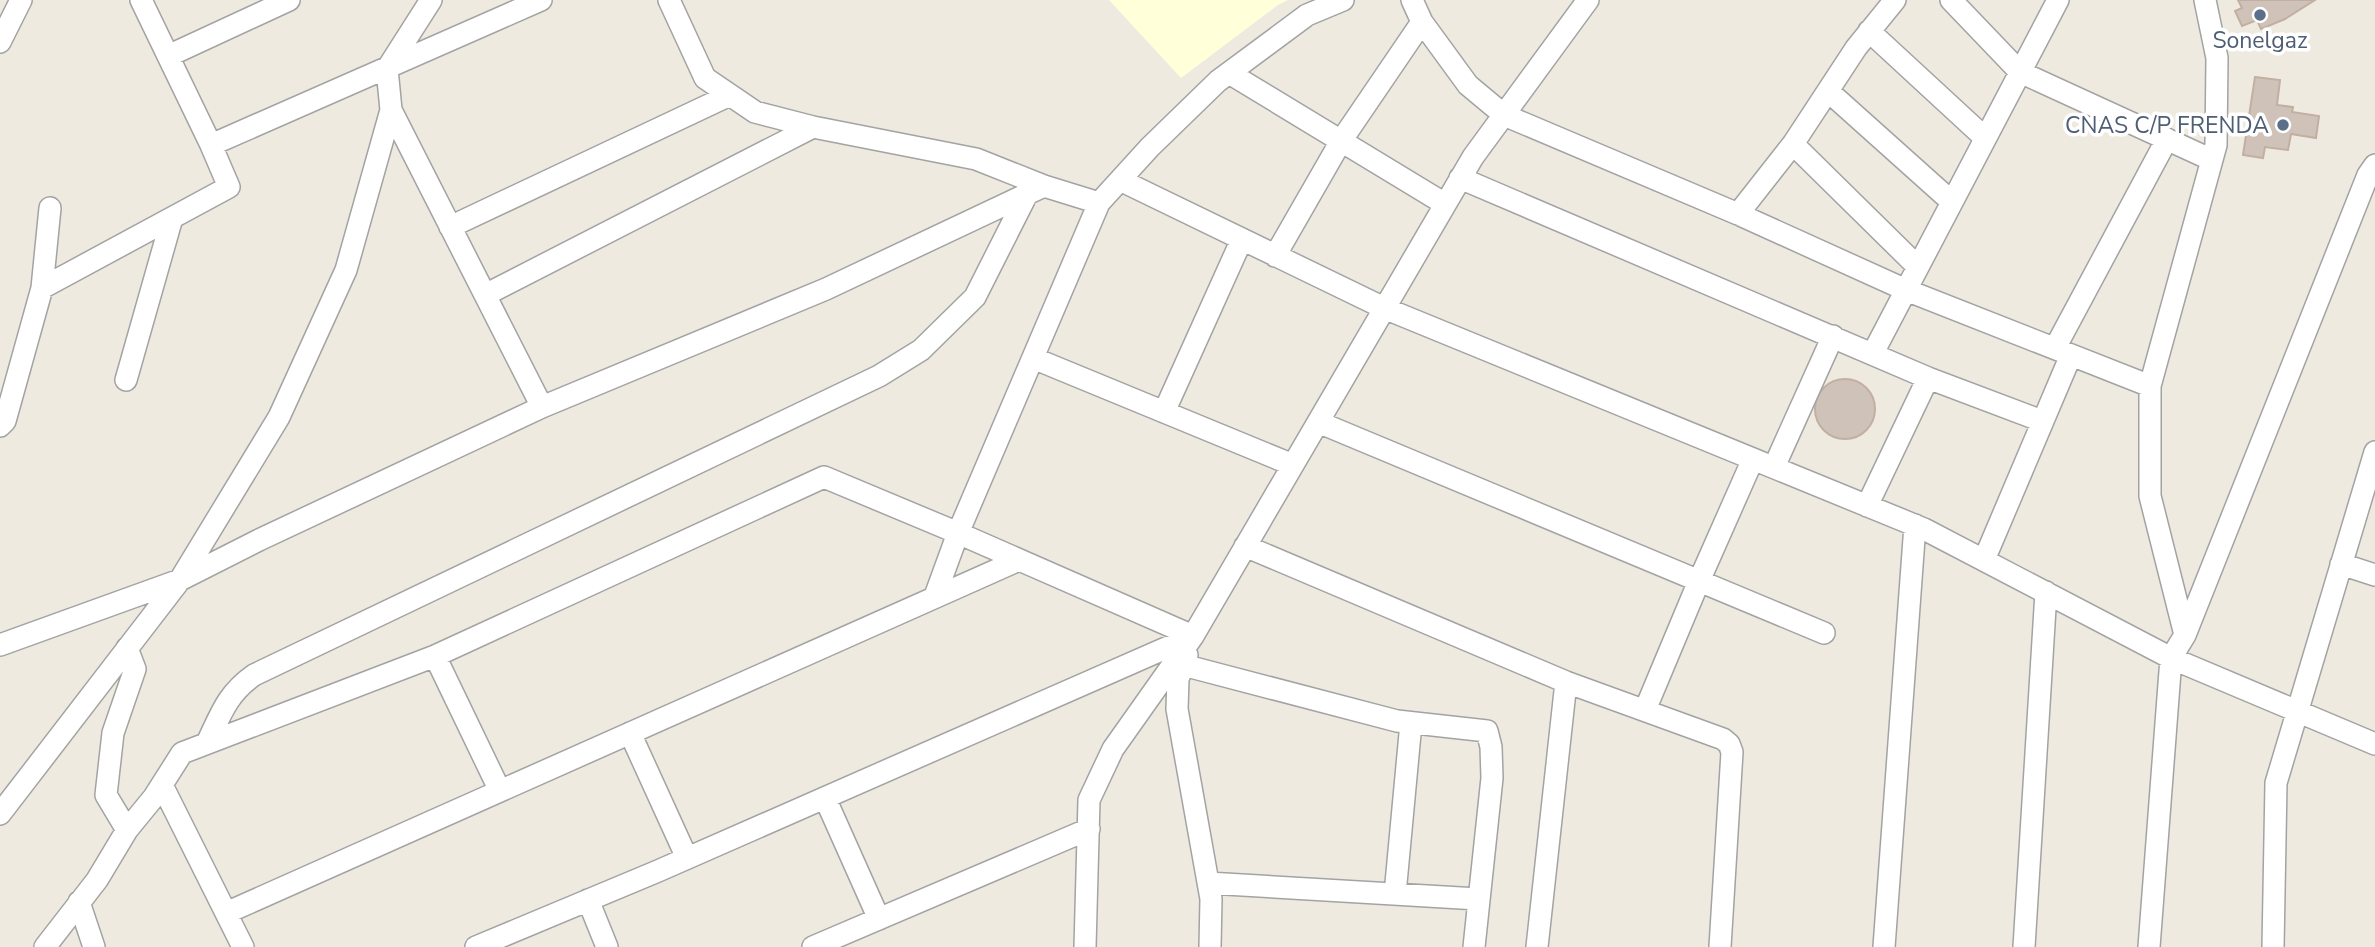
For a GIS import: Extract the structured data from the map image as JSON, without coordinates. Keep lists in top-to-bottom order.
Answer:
{
  "places": ["Sonelgaz", "CNAS C/P FRENDA"]
}
